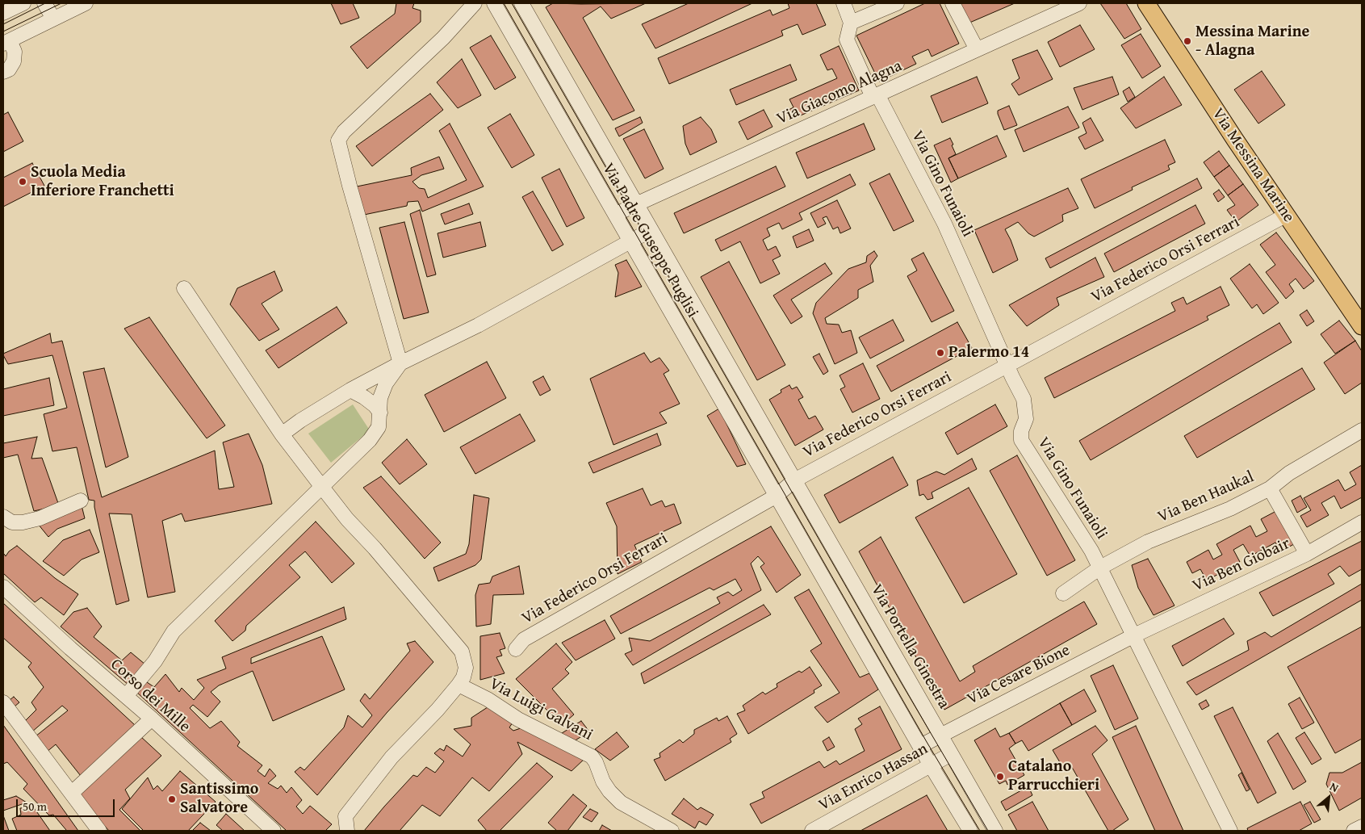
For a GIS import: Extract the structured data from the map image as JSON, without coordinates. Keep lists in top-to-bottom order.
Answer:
{
  "streets": {
    "main road": ["Via Messina Marine"],
    "street": [
      "Via Giacomo Alagna",
      "Via Gino Funaioli",
      "Via Padre Guseppe Puglisi",
      "Via Federico Orsi Ferrari",
      "Via Ben Haukal",
      "Via Ben Giobair",
      "Via Portella Ginestra",
      "Via Cesare Bione",
      "Corso dei Mille",
      "Via Luigi Galvani",
      "Via Enrico Hassan"
    ]
  },
  "crossings": [
    ["Via Giacomo Alagna", "Via Gino Funaioli"],
    ["Via Giacomo Alagna", "Via Padre Guseppe Puglisi"],
    ["Via Messina Marine", "Via Federico Orsi Ferrari"],
    ["Via Gino Funaioli", "Via Federico Orsi Ferrari"],
    ["Via Gino Funaioli", "Via Ben Haukal"],
    ["Via Gino Funaioli", "Via Ben Giobair"],
    ["Via Gino Funaioli", "Via Cesare Bione"],
    ["Via Padre Guseppe Puglisi", "Via Federico Orsi Ferrari"],
    ["Via Padre Guseppe Puglisi", "Via Portella Ginestra"],
    ["Via Federico Orsi Ferrari", "Via Portella Ginestra"],
    ["Via Ben Giobair", "Via Cesare Bione"],
    ["Via Portella Ginestra", "Via Cesare Bione"],
    ["Via Portella Ginestra", "Via Enrico Hassan"]
  ],
  "places": [
    "Messina Marine - Alagna",
    "Scuola Media Inferiore Franchetti",
    "Palermo 14",
    "Catalano Parrucchieri",
    "Santissimo Salvatore"
  ],
  "scale_bar": "50 m",
  "north": "top right"
}
